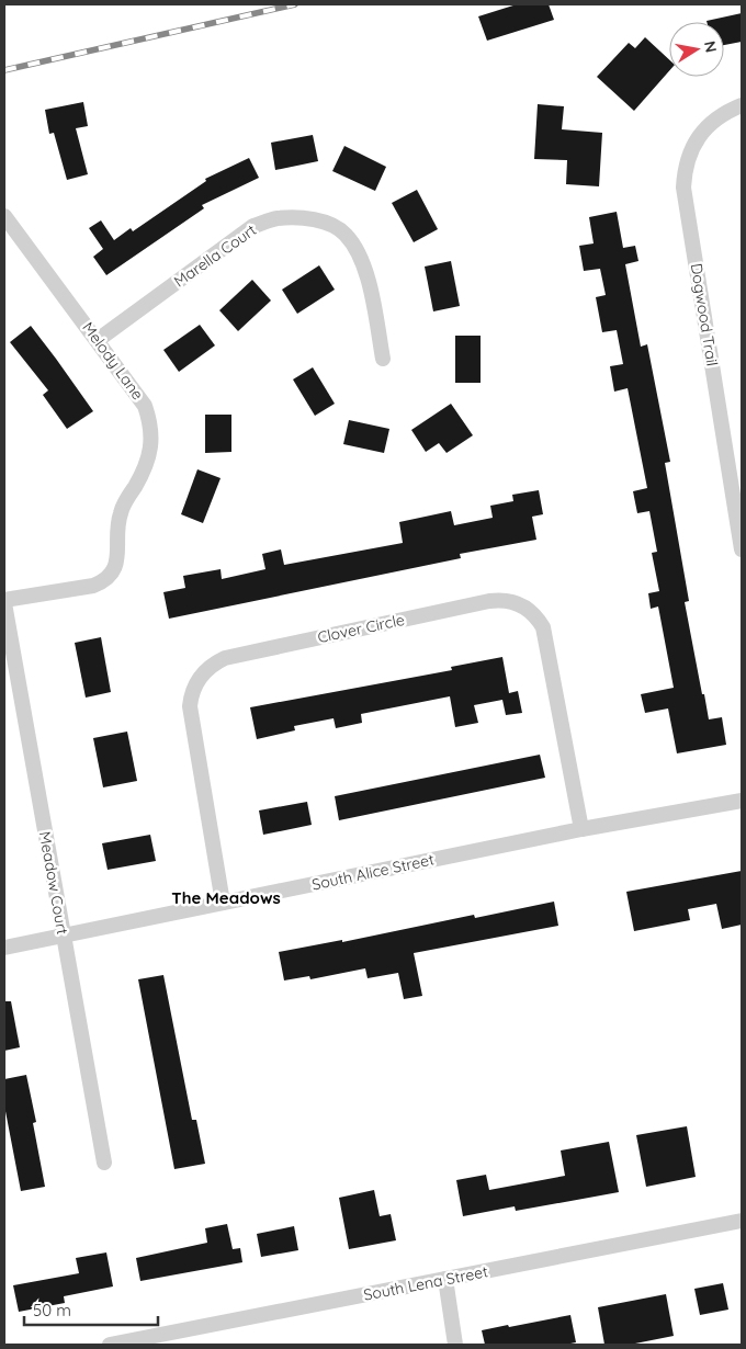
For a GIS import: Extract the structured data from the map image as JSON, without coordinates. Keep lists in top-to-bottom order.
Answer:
{
  "streets": {
    "street": [
      "Marella Court",
      "Dogwood Trail",
      "Melody Lane",
      "Clover Circle",
      "South Alice Street",
      "Meadow Court",
      "South Lena Street"
    ]
  },
  "crossings": [
    ["Marella Court", "Melody Lane"],
    ["Melody Lane", "Meadow Court"],
    ["Clover Circle", "South Alice Street"],
    ["South Alice Street", "Meadow Court"]
  ],
  "districts": ["The Meadows"],
  "scale_bar": "50 m",
  "north": "right"
}
